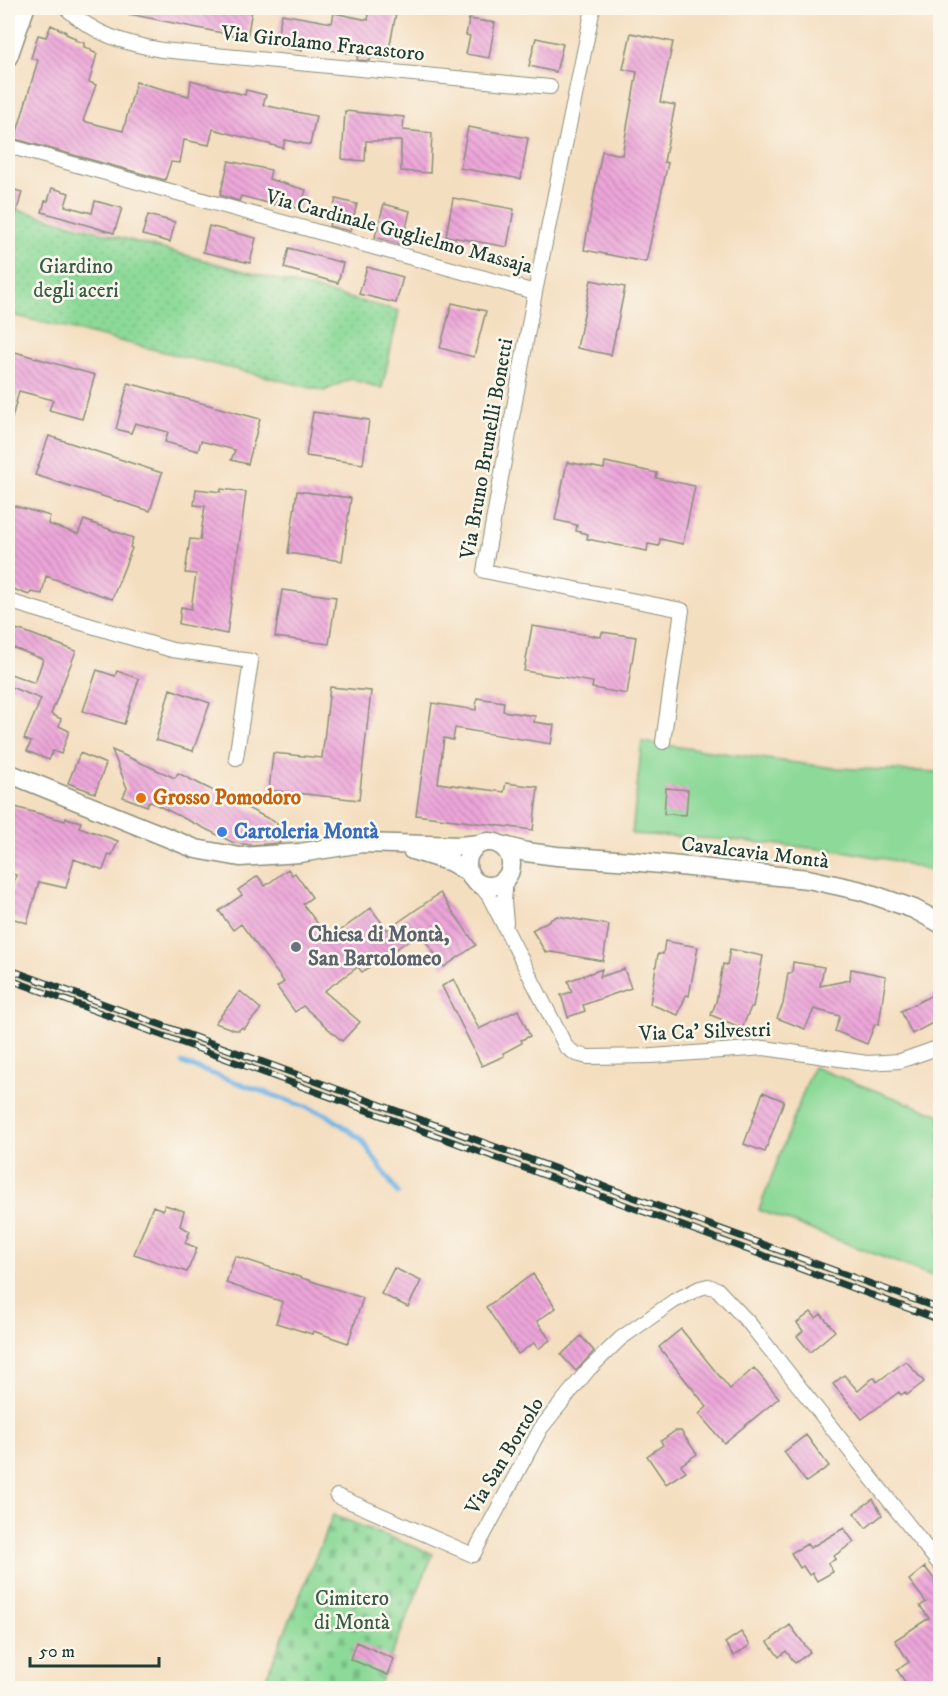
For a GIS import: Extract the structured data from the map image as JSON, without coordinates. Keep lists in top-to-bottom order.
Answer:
{
  "streets": {
    "main road": ["Cavalcavia Montà"],
    "street": [
      "Via Girolamo Fracastoro",
      "Via Cardinale Guglielmo Massaja",
      "Via Bruno Brunelli Bonetti",
      "Via Ca' Silvestri",
      "Via San Bortolo"
    ]
  },
  "crossings": [
    ["Via Cardinale Guglielmo Massaja", "Via Bruno Brunelli Bonetti"]
  ],
  "parks": ["Giardino degli aceri", "Cimitero di Montà"],
  "places": ["Grosso Pomodoro", "Cartoleria Montà", "Chiesa di Montà, San Bartolomeo"],
  "scale_bar": "50 m"
}
